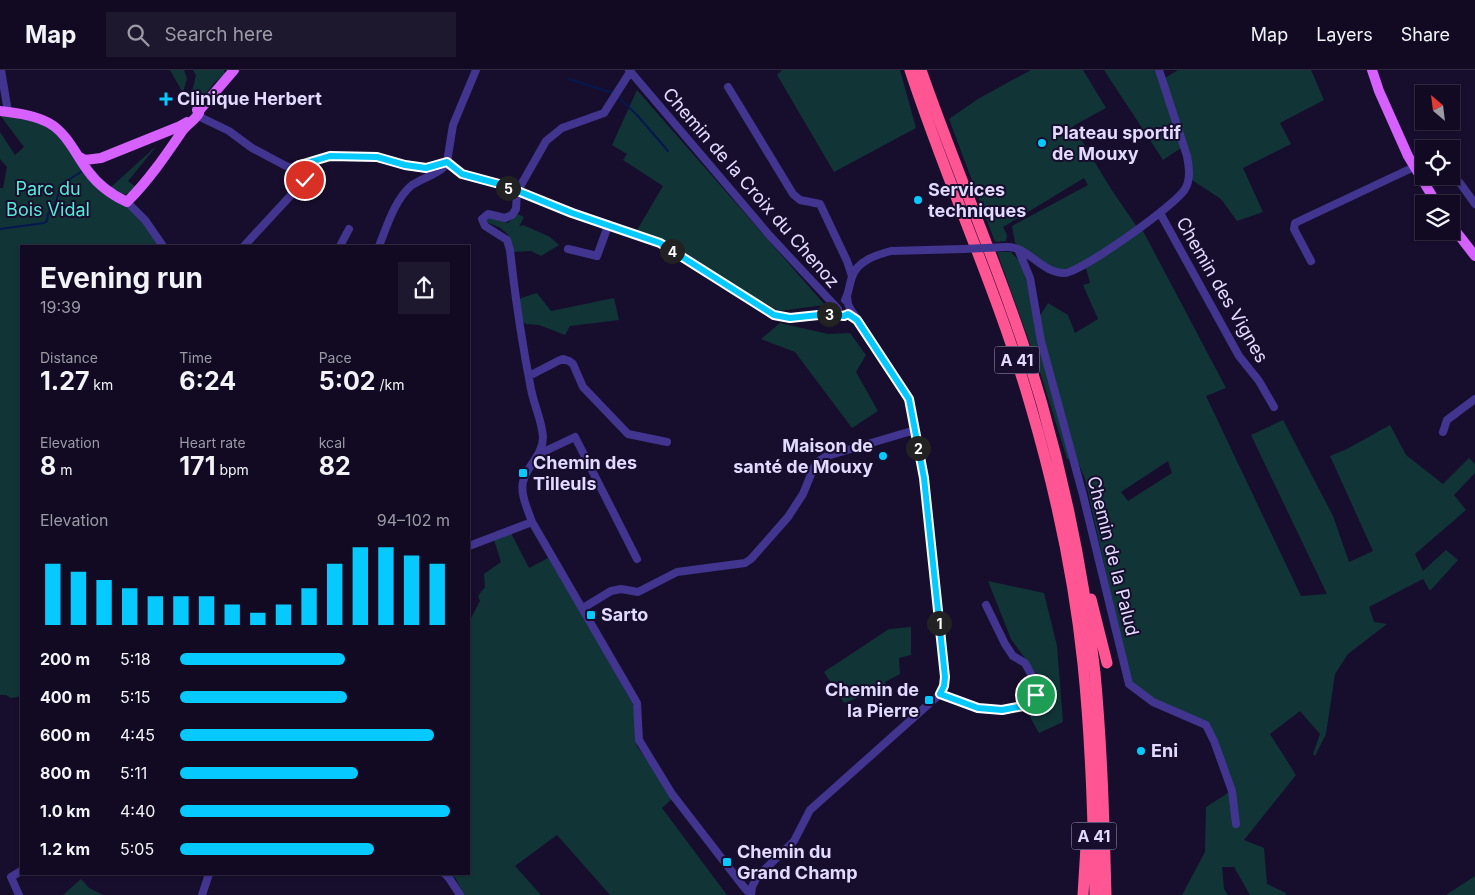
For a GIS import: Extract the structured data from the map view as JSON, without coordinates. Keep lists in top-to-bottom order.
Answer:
{
  "streets": {
    "highway": ["A 41"],
    "street": ["Chemin de la Croix du Chenoz", "Chemin des Vignes", "Chemin de la Palud"]
  },
  "parks": ["Parc du Bois Vidal"],
  "places": {
    "health": ["Clinique Herbert"],
    "other": [
      "Plateau sportif de Mouxy",
      "Services techniques",
      "Maison de santé de Mouxy",
      "Eni"
    ],
    "transit": [
      "Chemin des Tilleuls",
      "Sarto",
      "Chemin de la Pierre",
      "Chemin du Grand Champ"
    ]
  },
  "north": "top left",
  "page": {
    "header": "Map",
    "search": "Search here",
    "nav": ["Map", "Layers", "Share"],
    "pins": [
      "5",
      "4",
      "3",
      "2",
      "1"
    ],
    "heading": ["Evening run", "19:39"],
    "stats": [
      ["Distance", "1.27 km"],
      ["Time", "6:24"],
      ["Pace", "5:02 /km"],
      ["Elevation", "8 m"],
      ["Heart rate", "171 bpm"],
      ["kcal", "82"]
    ],
    "chart": ["Elevation", "94–102 m"],
    "list": [
      {
        "name": "200 m",
        "note": "5:18"
      },
      {
        "name": "400 m",
        "note": "5:15"
      },
      {
        "name": "600 m",
        "note": "4:45"
      },
      {
        "name": "800 m",
        "note": "5:11"
      },
      {
        "name": "1.0 km",
        "note": "4:40"
      },
      {
        "name": "1.2 km",
        "note": "5:05"
      }
    ]
  }
}
